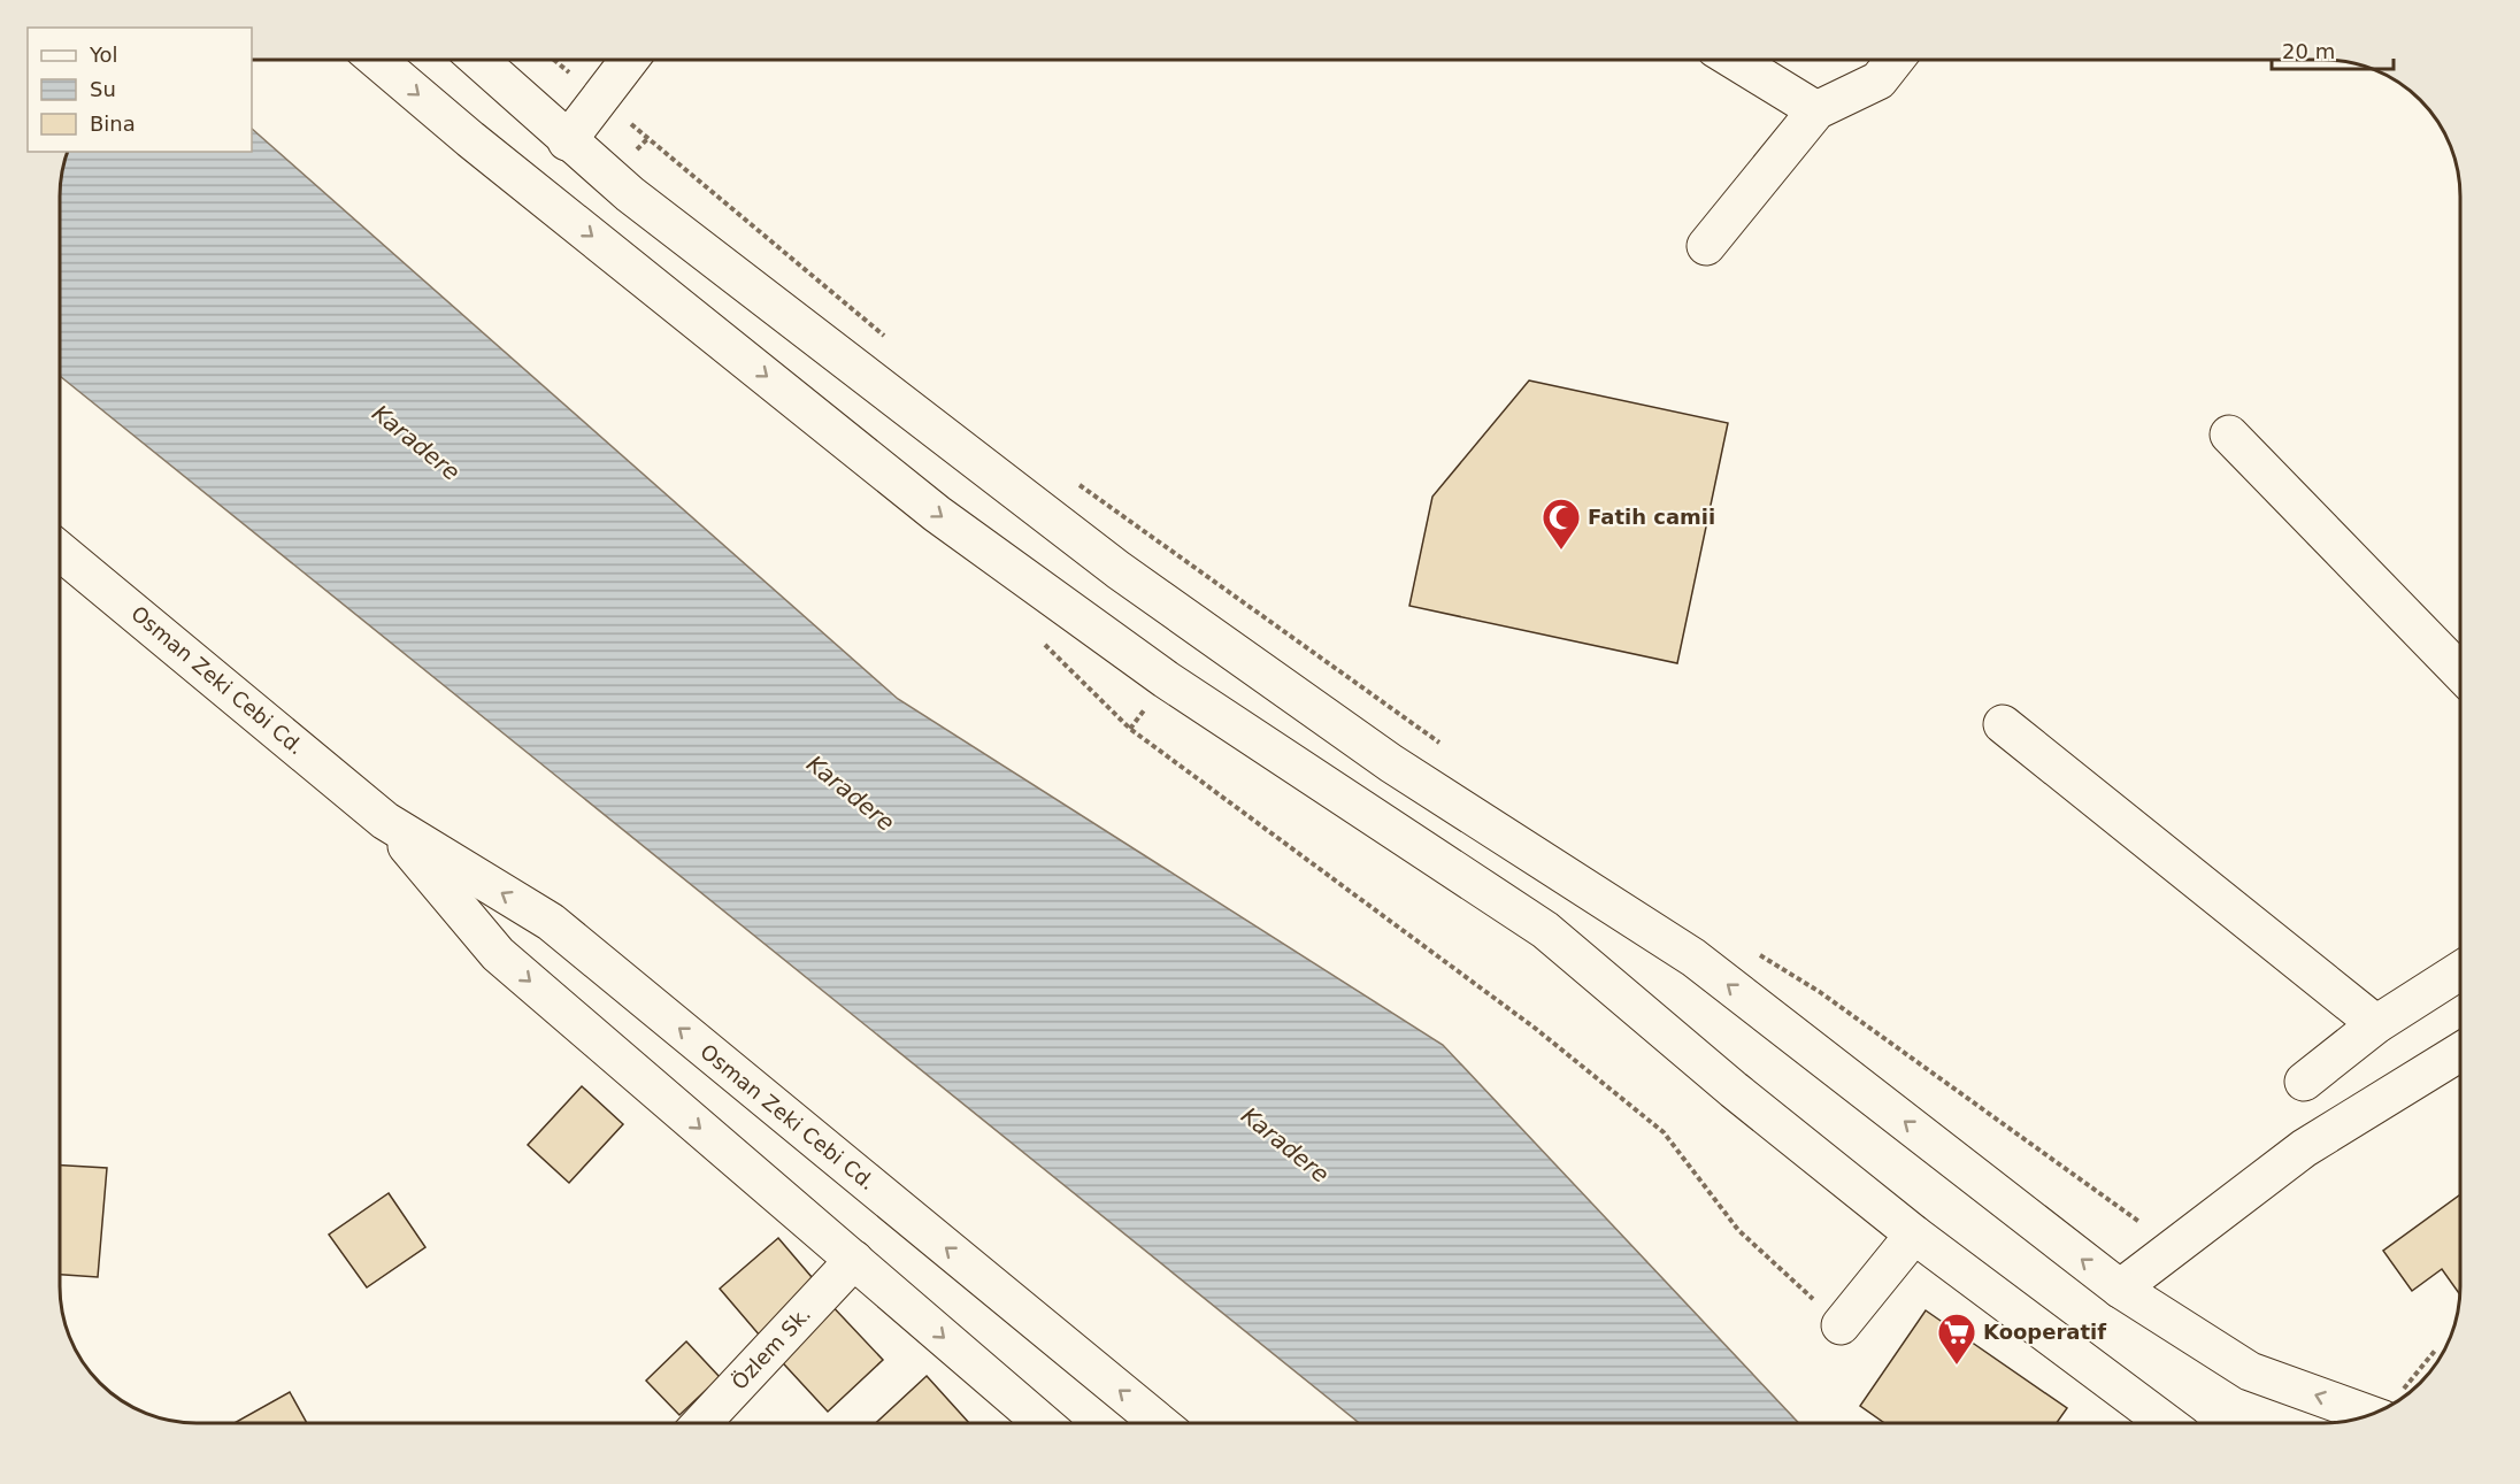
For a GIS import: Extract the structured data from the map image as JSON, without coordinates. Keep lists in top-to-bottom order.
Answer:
{
  "streets": {
    "main road": ["Osman Zeki Cebi Cd.", "Özlem Sk."]
  },
  "crossings": [
    ["Osman Zeki Cebi Cd.", "Özlem Sk."]
  ],
  "water": ["Karadere"],
  "places": {
    "mosque": ["Fatih camii"],
    "supermarket": ["Kooperatif"]
  },
  "legend": ["Yol", "Su", "Bina"],
  "scale_bar": "20 m"
}
